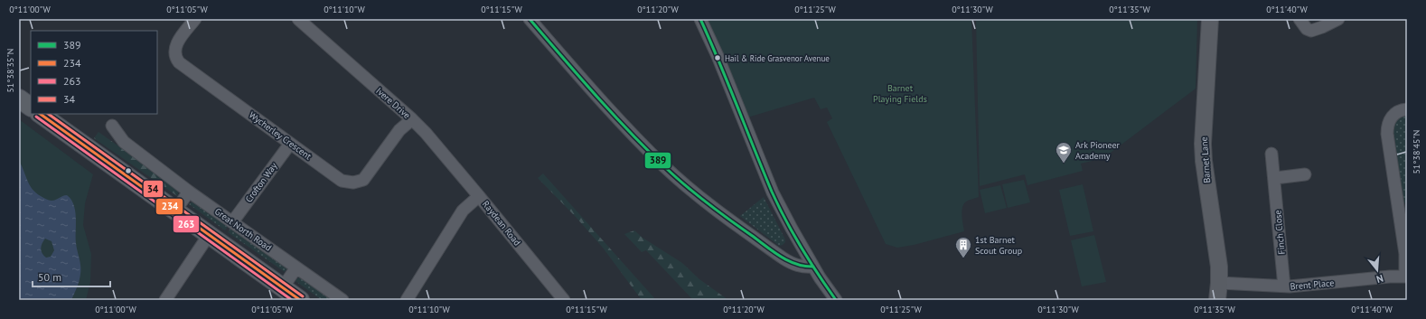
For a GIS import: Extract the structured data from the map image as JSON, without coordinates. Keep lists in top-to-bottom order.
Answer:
{
  "streets": {
    "street": [
      "Ivere Drive",
      "Wycherley Crescent",
      "Barnet Lane",
      "Crofton Way",
      "Raydean Road",
      "Great North Road",
      "Finch Close",
      "Brent Place"
    ]
  },
  "crossings": [
    ["Ivere Drive", "Wycherley Crescent"],
    ["Ivere Drive", "Raydean Road"],
    ["Wycherley Crescent", "Crofton Way"],
    ["Barnet Lane", "Brent Place"],
    ["Crofton Way", "Great North Road"],
    ["Finch Close", "Brent Place"]
  ],
  "parks": ["Barnet Playing Fields"],
  "places": {
    "other": ["Hail & Ride Grasvenor Avenue"],
    "school or university": ["Ark Pioneer Academy"],
    "building": ["1st Barnet Scout Group"]
  },
  "lines": [
    "transit line 389",
    "transit line 234",
    "transit line 34",
    "transit line 263"
  ],
  "legend": [
    "389",
    "234",
    "263",
    "34"
  ],
  "scale_bar": "50 m",
  "north": "bottom",
  "coordinates": [
    "0°11'00\"W",
    "0°11'05\"W",
    "0°11'10\"W",
    "0°11'15\"W",
    "0°11'20\"W",
    "0°11'25\"W",
    "0°11'30\"W",
    "0°11'35\"W",
    "0°11'40\"W",
    "51°38'35\"N",
    "51°38'45\"N"
  ]
}
